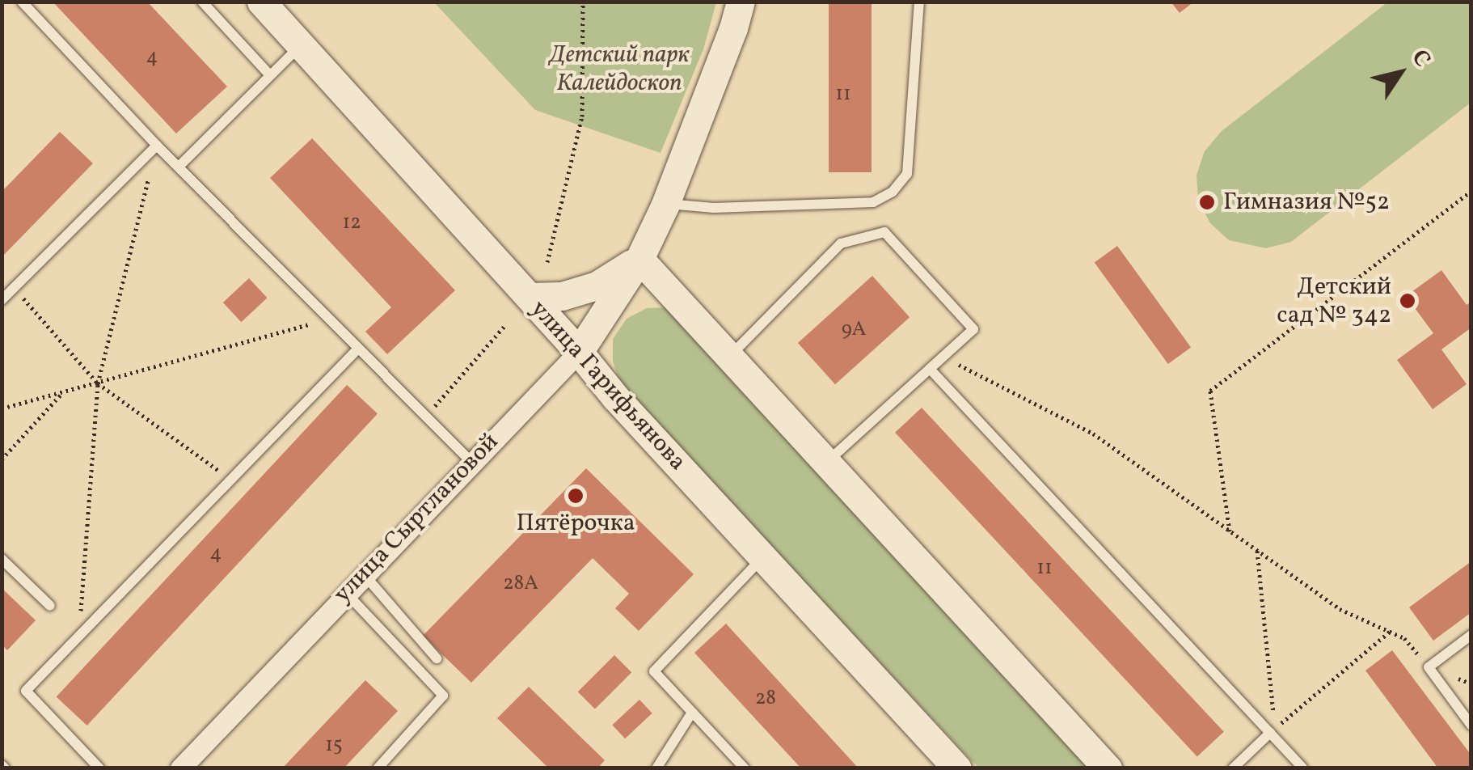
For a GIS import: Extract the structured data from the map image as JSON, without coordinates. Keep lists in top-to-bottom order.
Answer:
{
  "streets": {
    "street": ["улица Гарифьянова", "улица Сыртлановой"]
  },
  "crossings": [
    ["улица Гарифьянова", "улица Сыртлановой"]
  ],
  "parks": ["Детский парк Калейдоскоп"],
  "places": ["Гимназия №52", "Детский сад № 342", "Пятёрочка"],
  "house_numbers": [
    "4",
    "11",
    "12",
    "9А",
    "4",
    "11",
    "28А",
    "28",
    "15"
  ],
  "north": "top right"
}
